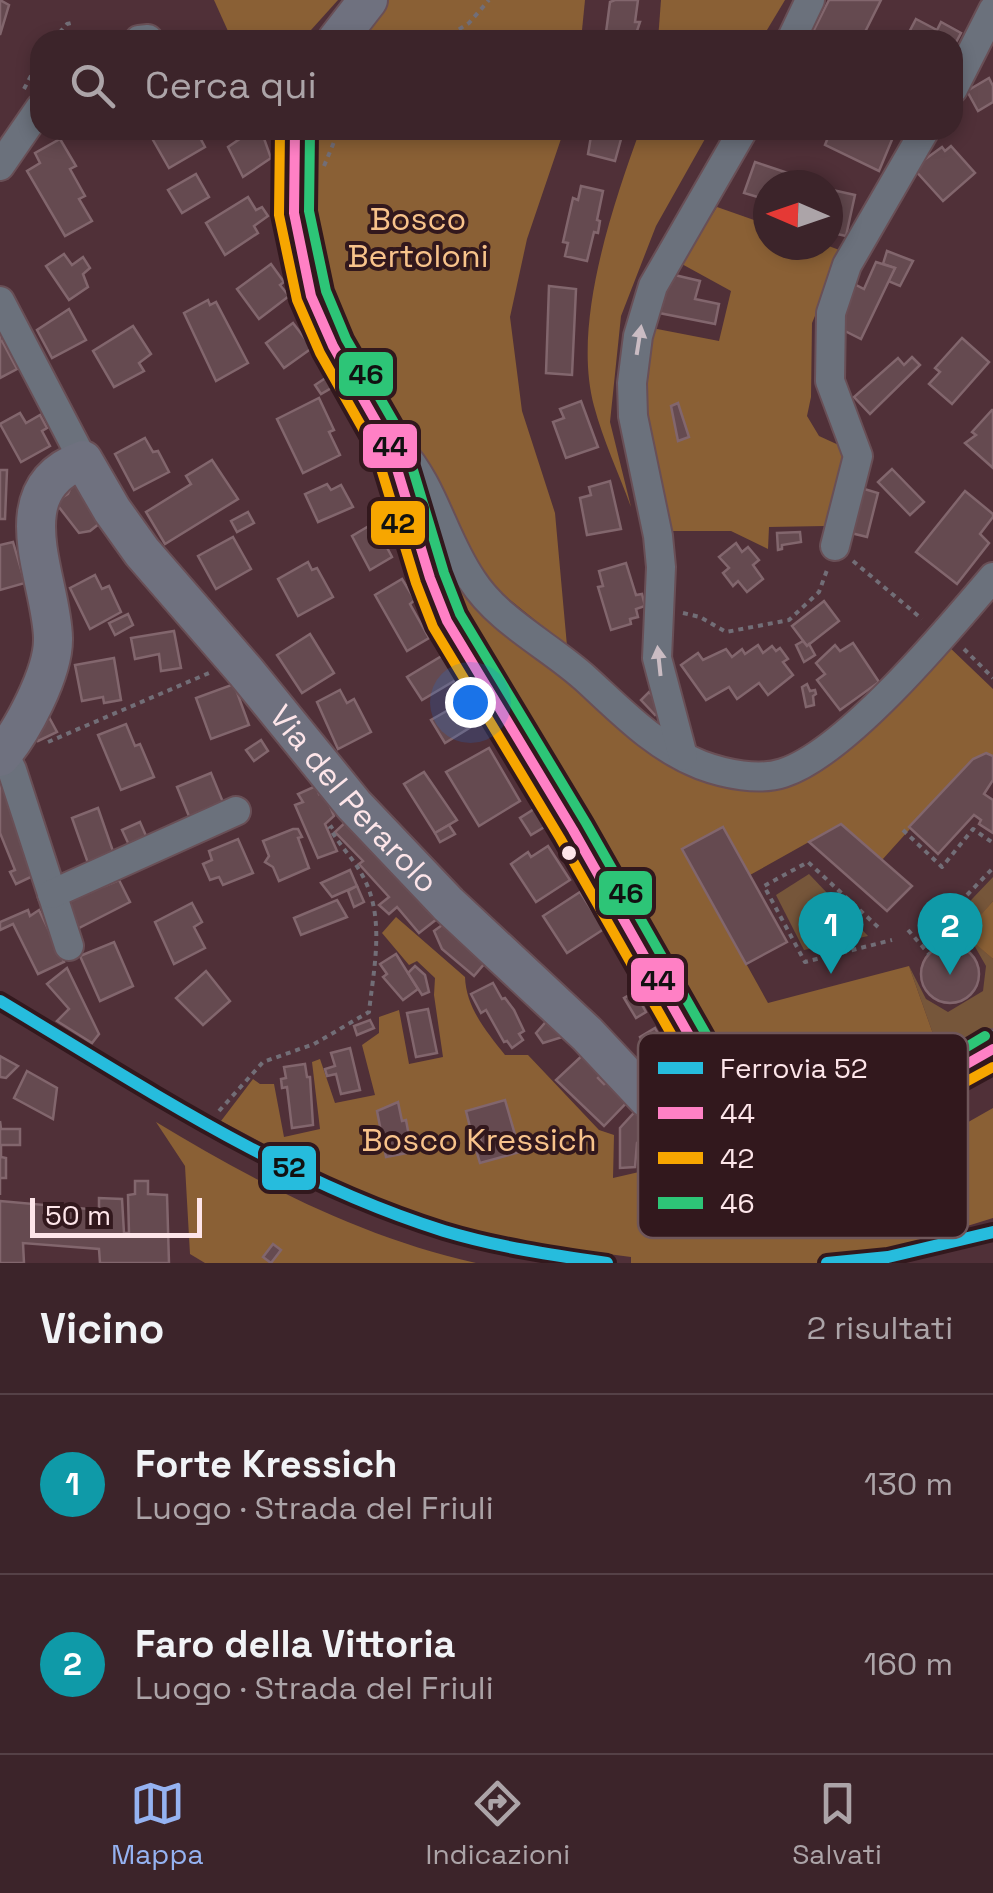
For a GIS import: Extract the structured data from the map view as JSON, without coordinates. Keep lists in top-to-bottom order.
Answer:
{
  "streets": {
    "main road": ["Via del Perarolo"]
  },
  "parks": ["Bosco Bertoloni", "Bosco Kressich"],
  "lines": [
    "transit line 44",
    "transit line 42",
    "transit line 46",
    "rail line 52"
  ],
  "legend": [
    "Ferrovia 52",
    "44",
    "42",
    "46"
  ],
  "scale_bar": "50 m",
  "north": "left",
  "page": {
    "search": "Cerca qui",
    "pins": ["1", "2"],
    "scale": "50 m",
    "heading": ["Vicino", "2 risultati"],
    "list": [
      {
        "mark": "1",
        "name": "Forte Kressich",
        "note": "Luogo · Strada del Friuli",
        "value": "130 m"
      },
      {
        "mark": "2",
        "name": "Faro della Vittoria",
        "note": "Luogo · Strada del Friuli",
        "value": "160 m"
      }
    ],
    "nav": ["Mappa", "Indicazioni", "Salvati"]
  }
}
